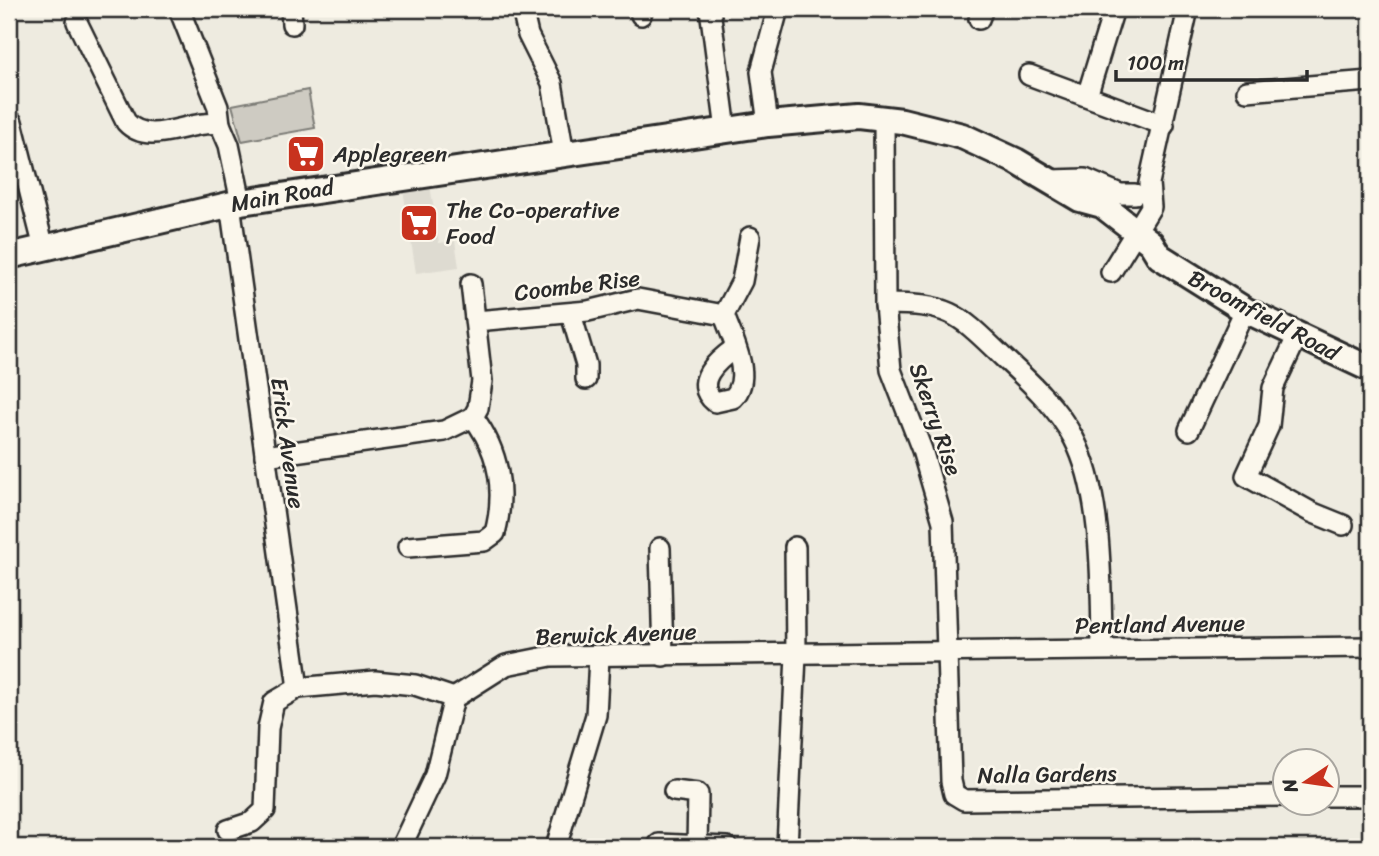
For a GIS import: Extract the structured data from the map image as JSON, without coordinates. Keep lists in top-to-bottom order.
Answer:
{
  "streets": {
    "main road": ["Main Road", "Broomfield Road"],
    "street": [
      "Coombe Rise",
      "Skerry Rise",
      "Erick Avenue",
      "Pentland Avenue",
      "Berwick Avenue",
      "Nalla Gardens"
    ]
  },
  "crossings": [
    ["Main Road", "Broomfield Road"],
    ["Main Road", "Erick Avenue"],
    ["Broomfield Road", "Skerry Rise"],
    ["Skerry Rise", "Pentland Avenue"],
    ["Skerry Rise", "Berwick Avenue"],
    ["Skerry Rise", "Nalla Gardens"],
    ["Pentland Avenue", "Berwick Avenue"],
    ["Pentland Avenue", "Nalla Gardens"],
    ["Berwick Avenue", "Nalla Gardens"]
  ],
  "places": {
    "supermarket": ["Applegreen", "The Co-operative Food"]
  },
  "scale_bar": "100 m",
  "north": "left"
}
